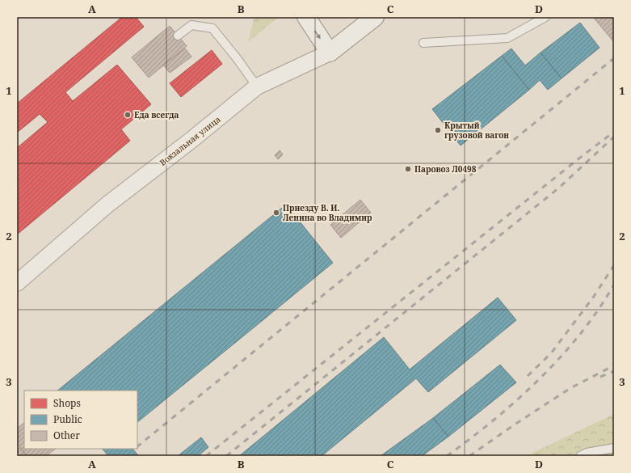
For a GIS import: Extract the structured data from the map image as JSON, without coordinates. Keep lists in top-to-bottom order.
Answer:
{
  "streets": {
    "main road": ["Вокзальная улица"]
  },
  "places": [
    "Еда всегда",
    "Крытый грузовой вагон",
    "Паровоз Л0498",
    "Приезду В. И. Ленина во Владимир"
  ],
  "legend": ["Shops", "Public", "Other"],
  "grid": {
    "columns": [
      "A",
      "B",
      "C",
      "D"
    ],
    "rows": ["1", "2", "3"]
  }
}
